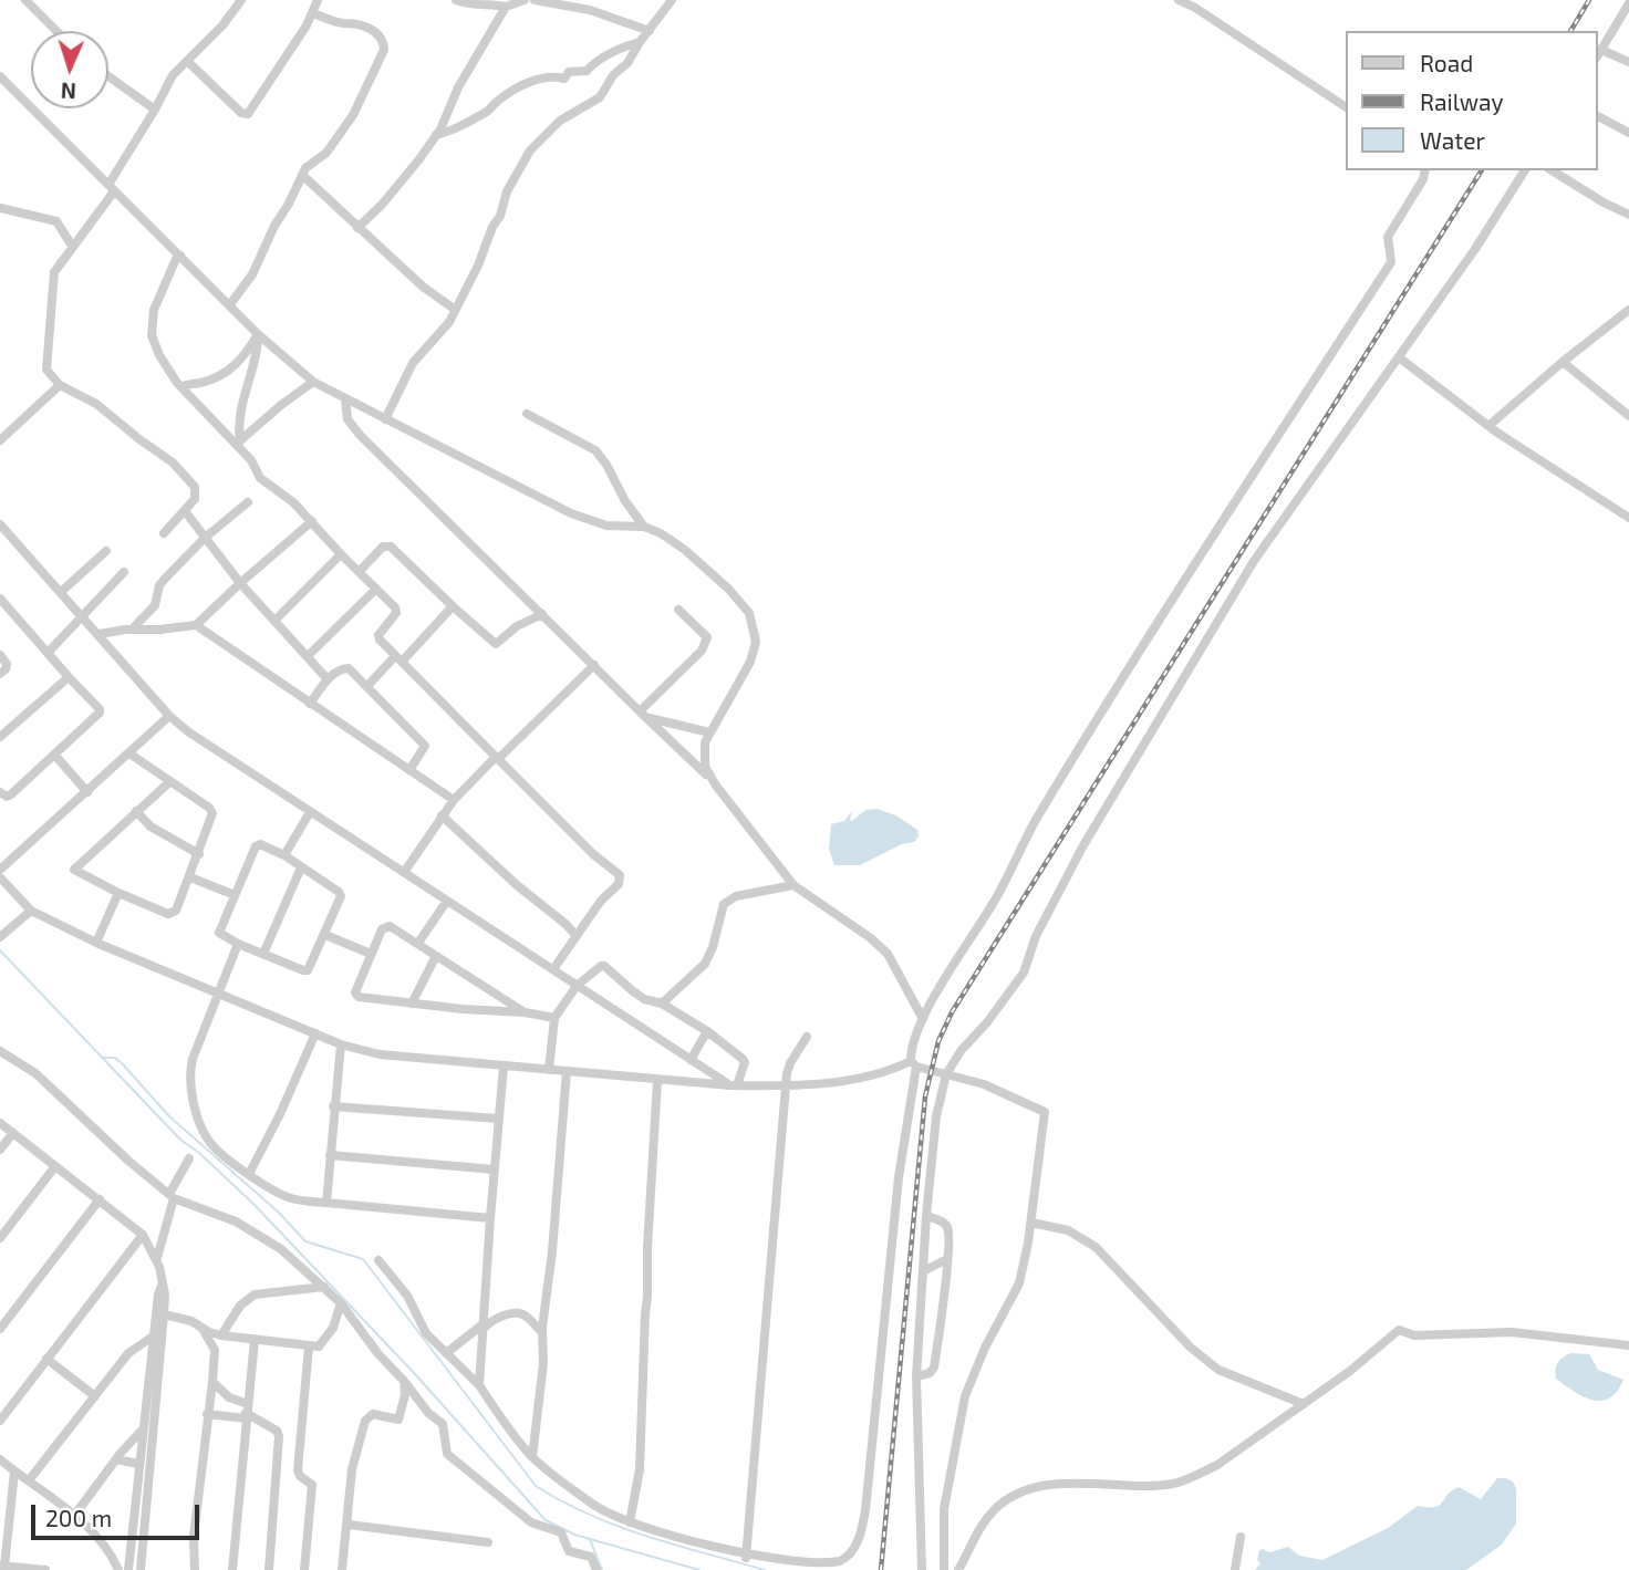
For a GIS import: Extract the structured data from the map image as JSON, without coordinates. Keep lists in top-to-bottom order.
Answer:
{
  "legend": ["Road", "Railway", "Water"],
  "scale_bar": "200 m",
  "north": "bottom"
}
